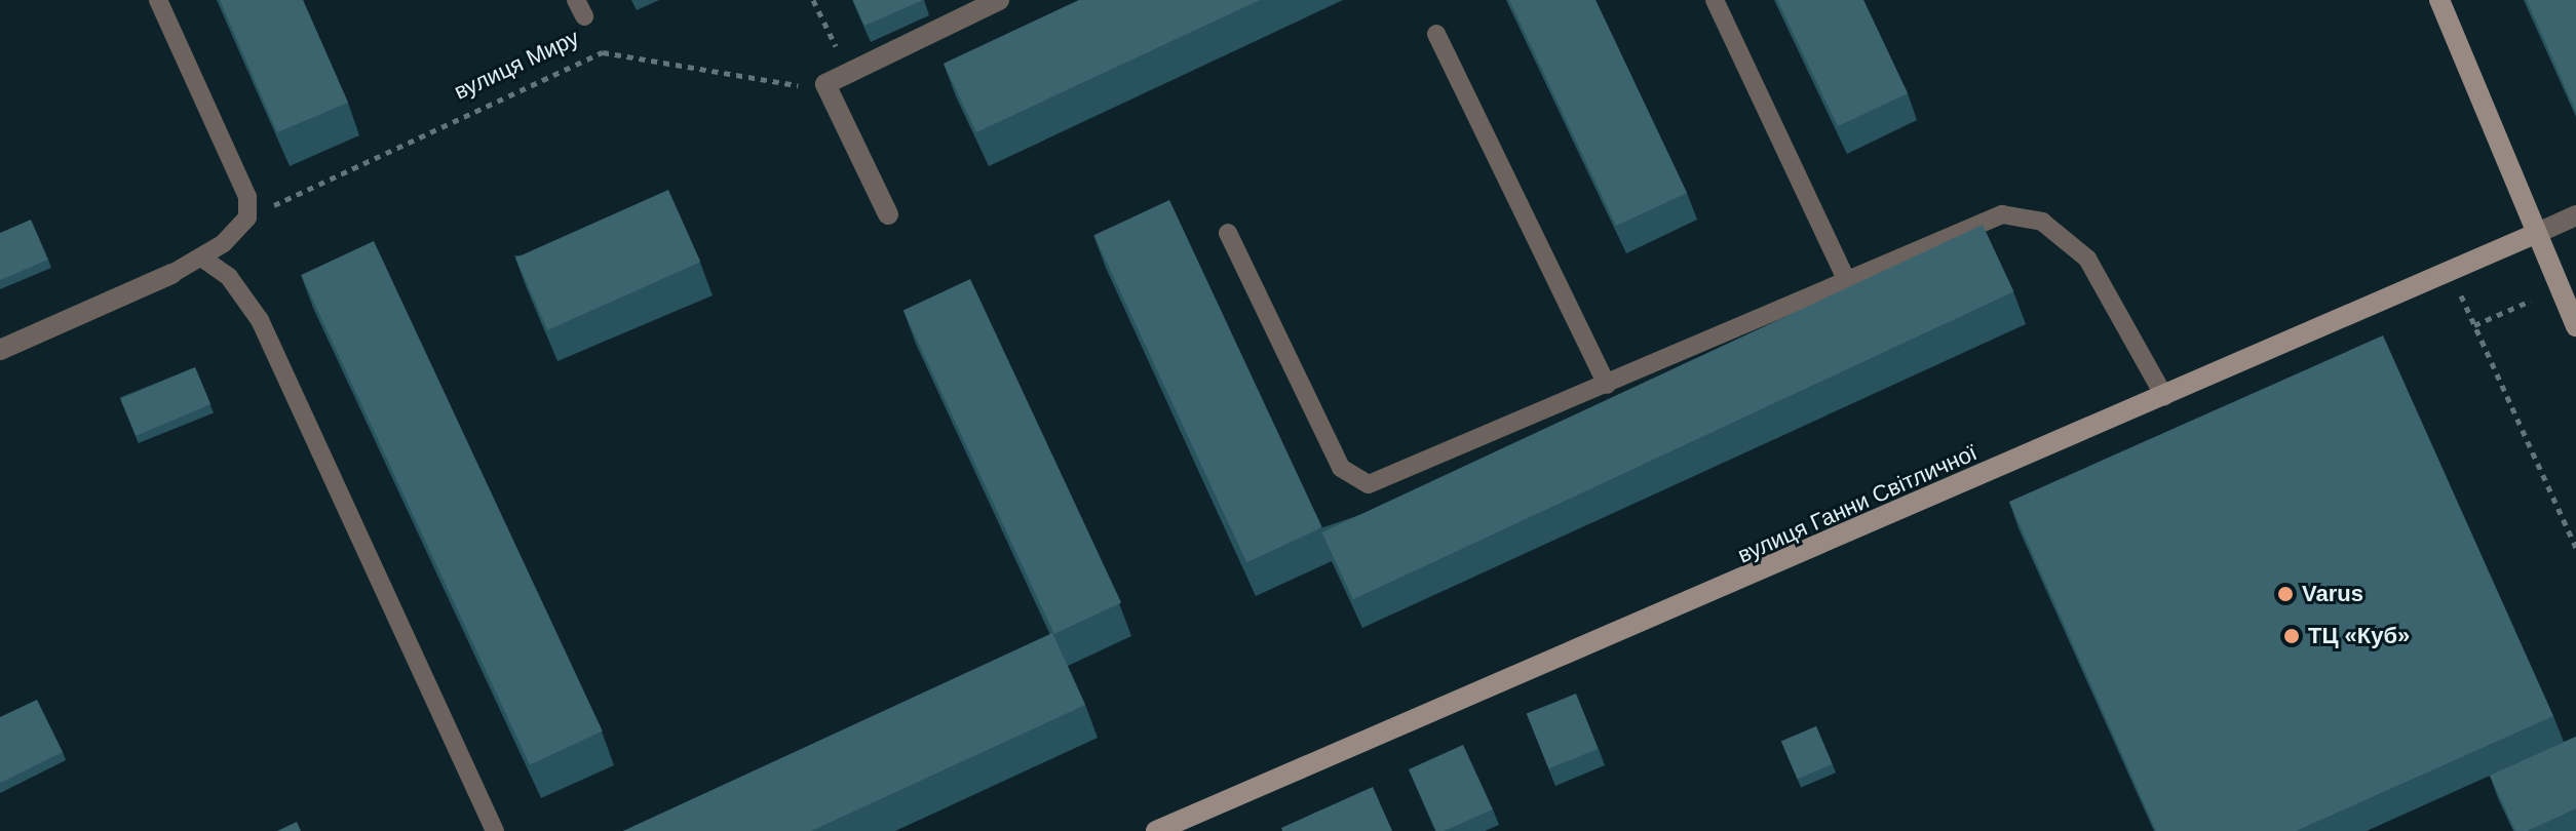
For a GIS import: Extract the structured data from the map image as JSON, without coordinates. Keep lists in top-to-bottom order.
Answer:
{
  "streets": {
    "street": ["вулиця Ганни Світличної"],
    "path": ["вулиця Миру"]
  },
  "places": ["Varus", "ТЦ «Куб»"]
}
